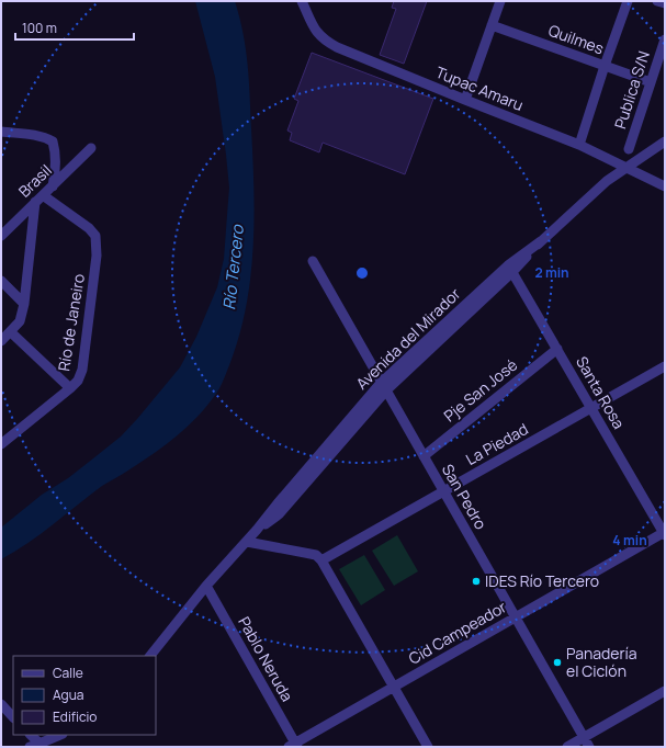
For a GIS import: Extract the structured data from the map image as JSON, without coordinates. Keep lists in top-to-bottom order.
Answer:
{
  "streets": {
    "street": [
      "Quilmes",
      "Tupac Amaru",
      "Publica S/N",
      "Brasil",
      "Río de Janeiro",
      "Avenida del Mirador",
      "Pje San José",
      "Santa Rosa",
      "La Piedad",
      "San Pedro",
      "Cid Campeador",
      "Pablo Neruda"
    ]
  },
  "crossings": [
    ["Quilmes", "Publica S/N"],
    ["Tupac Amaru", "Avenida del Mirador"],
    ["Brasil", "Río de Janeiro"],
    ["Avenida del Mirador", "Santa Rosa"],
    ["Avenida del Mirador", "San Pedro"],
    ["Avenida del Mirador", "Pablo Neruda"],
    ["Pje San José", "Santa Rosa"],
    ["Pje San José", "San Pedro"],
    ["Santa Rosa", "La Piedad"],
    ["Santa Rosa", "Cid Campeador"],
    ["La Piedad", "San Pedro"],
    ["San Pedro", "Cid Campeador"],
    ["Cid Campeador", "Pablo Neruda"]
  ],
  "water": ["Río Tercero"],
  "places": ["IDES Río Tercero", "Panadería el Ciclón"],
  "legend": ["Calle", "Agua", "Edificio"],
  "scale_bar": "100 m",
  "rings": ["2 min", "4 min"]
}
